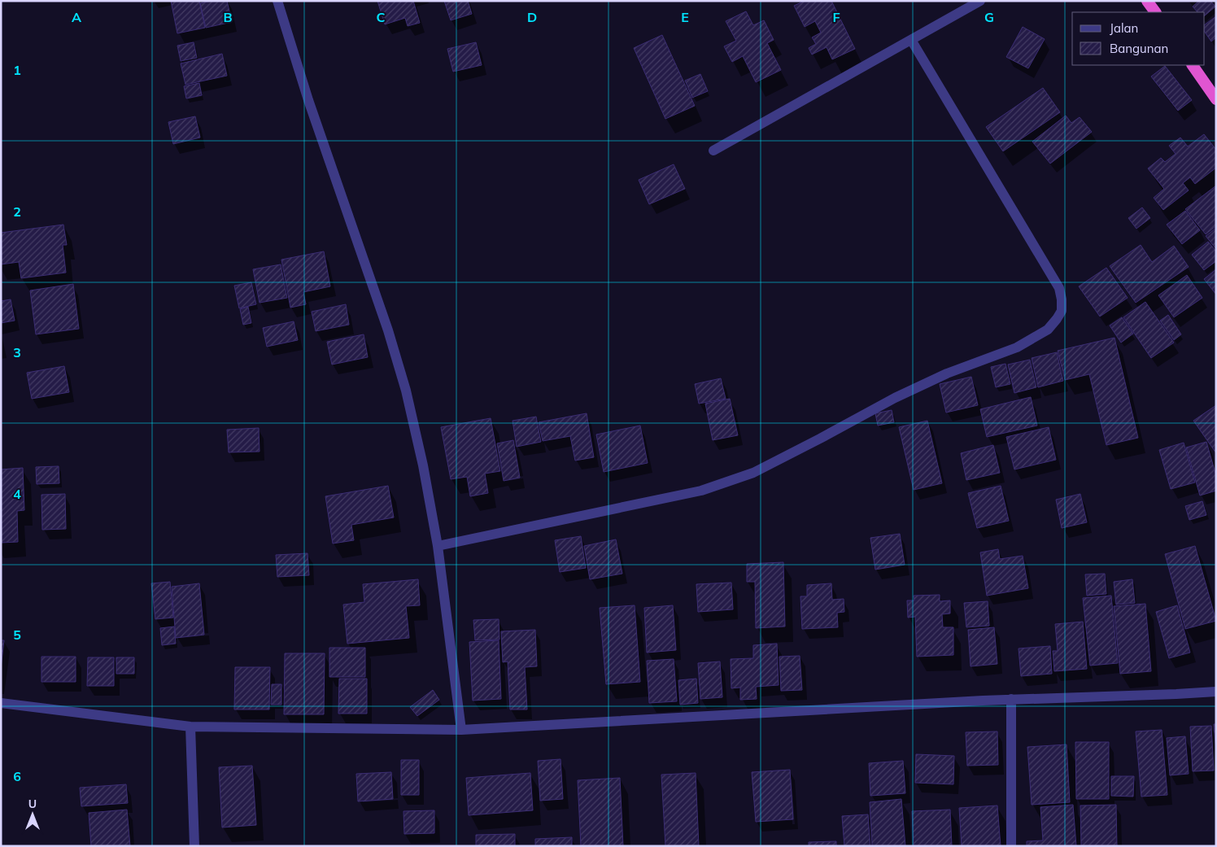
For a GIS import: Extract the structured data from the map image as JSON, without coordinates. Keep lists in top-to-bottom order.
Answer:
{
  "legend": ["Jalan", "Bangunan"],
  "north": "top",
  "grid": {
    "columns": [
      "A",
      "B",
      "C",
      "D",
      "E",
      "F",
      "G"
    ],
    "rows": [
      "1",
      "2",
      "3",
      "4",
      "5",
      "6"
    ]
  }
}
